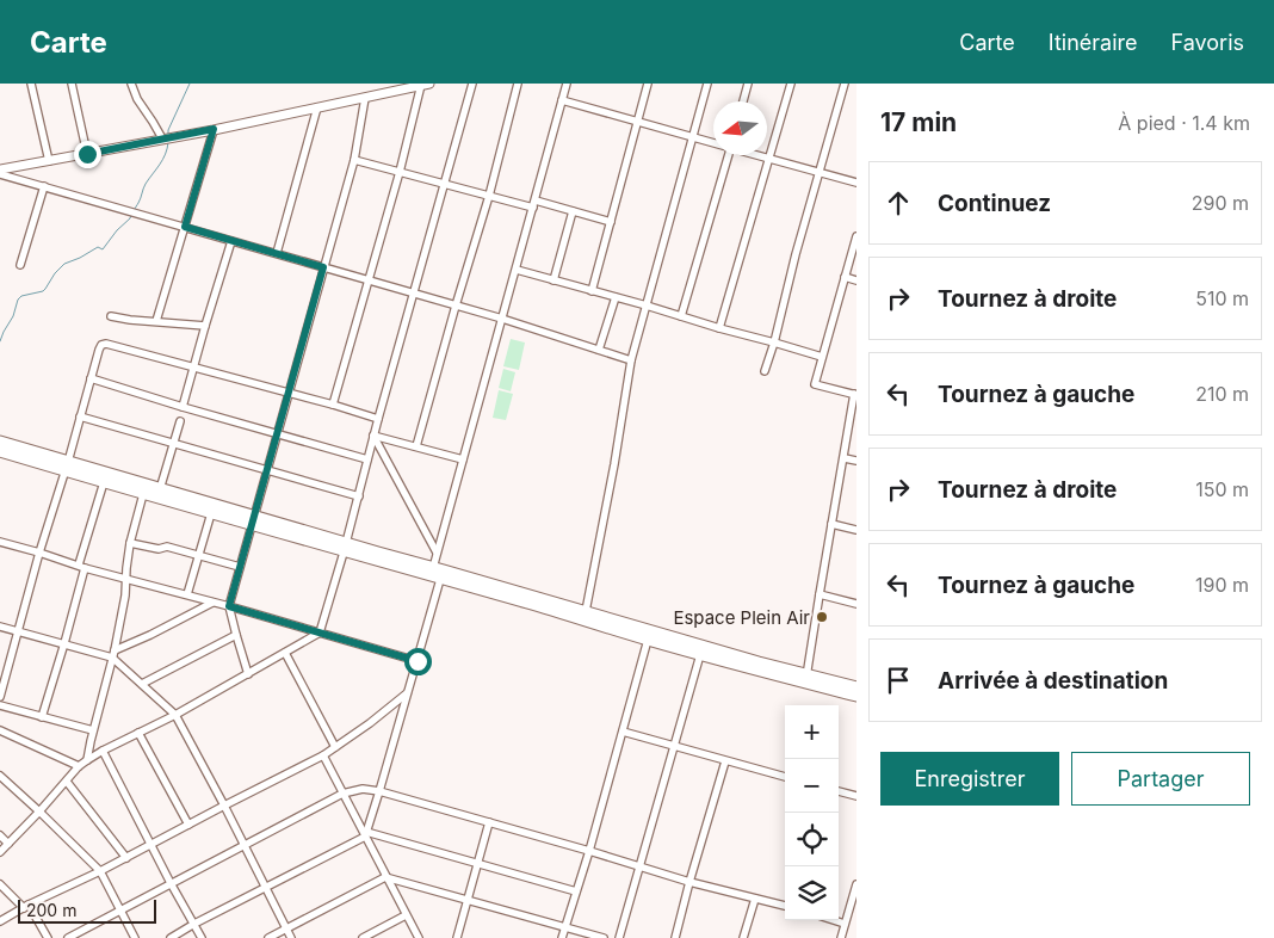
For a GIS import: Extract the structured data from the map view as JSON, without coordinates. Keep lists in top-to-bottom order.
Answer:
{
  "places": ["Espace Plein Air"],
  "scale_bar": "200 m",
  "north": "left",
  "page": {
    "header": "Carte",
    "nav": ["Carte", "Itinéraire", "Favoris"],
    "heading": ["17 min", "À pied · 1.4 km"],
    "list": [
      ["Continuez", "290 m"],
      ["Tournez à droite", "510 m"],
      ["Tournez à gauche", "210 m"],
      ["Tournez à droite", "150 m"],
      ["Tournez à gauche", "190 m"],
      "Arrivée à destination"
    ],
    "map_buttons": ["+", "−"],
    "buttons": ["Enregistrer", "Partager"],
    "scale": "200 m"
  }
}
